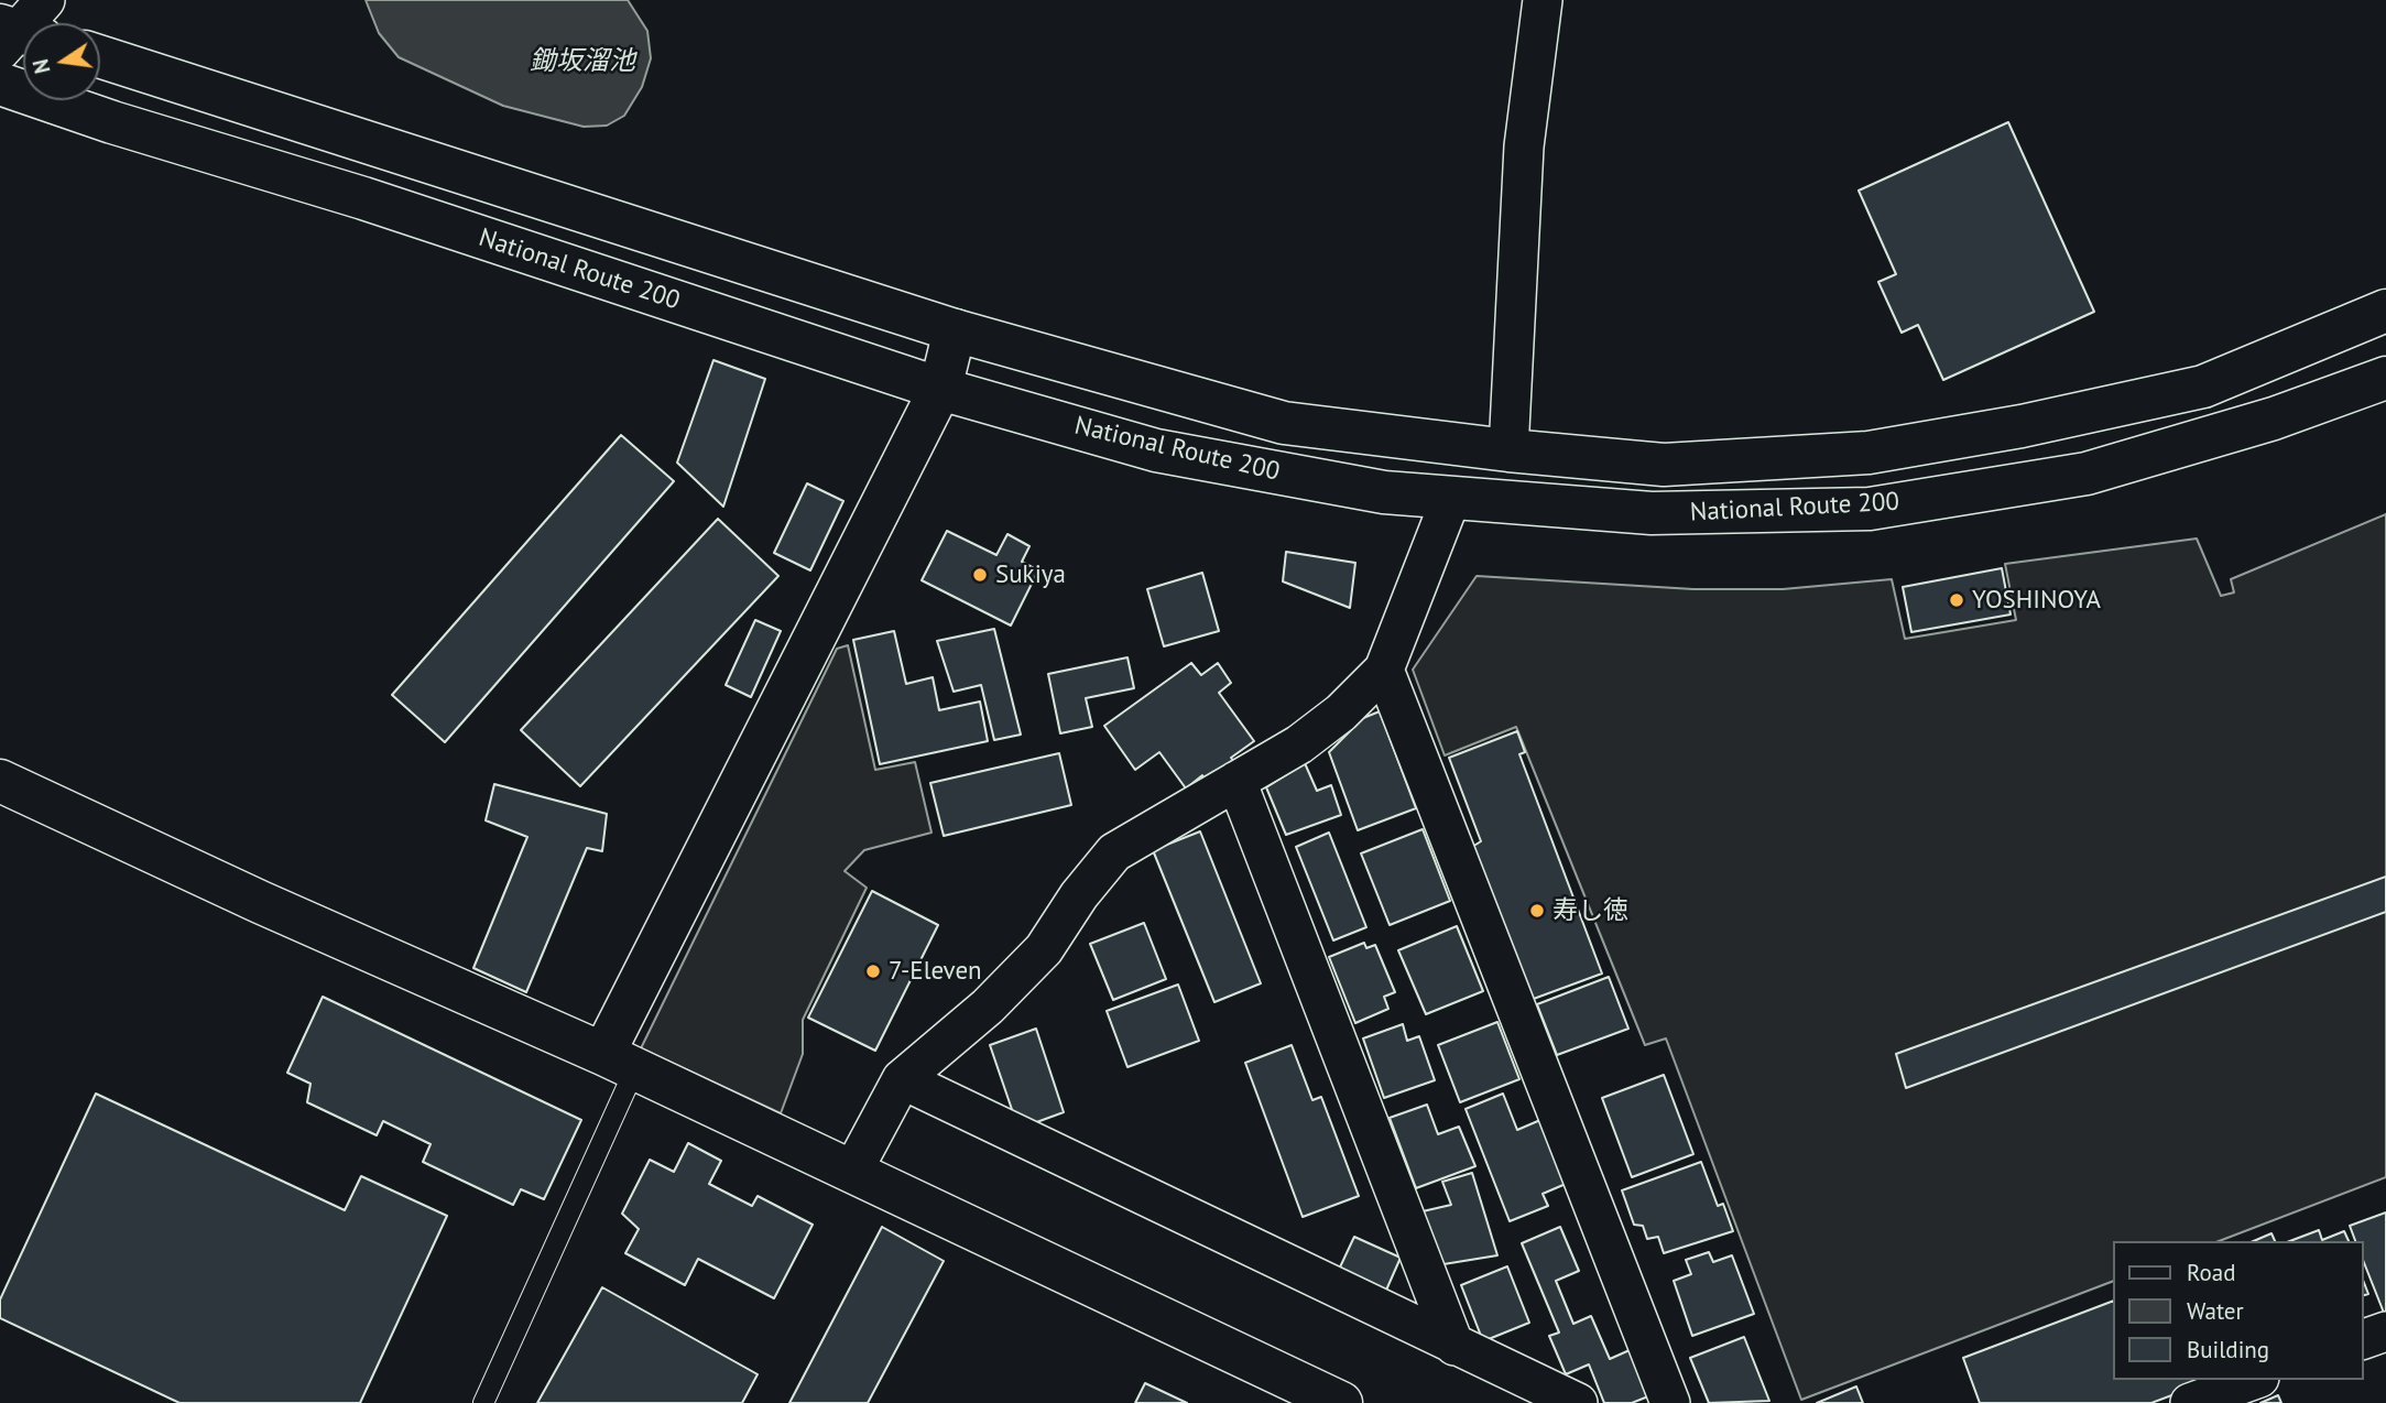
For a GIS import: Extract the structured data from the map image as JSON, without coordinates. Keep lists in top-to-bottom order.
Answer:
{
  "streets": {
    "main road": ["National Route 200"]
  },
  "water": ["鋤坂溜池"],
  "places": [
    "Sukiya",
    "YOSHINOYA",
    "寿し徳",
    "7-Eleven"
  ],
  "legend": ["Road", "Water", "Building"],
  "north": "left"
}
